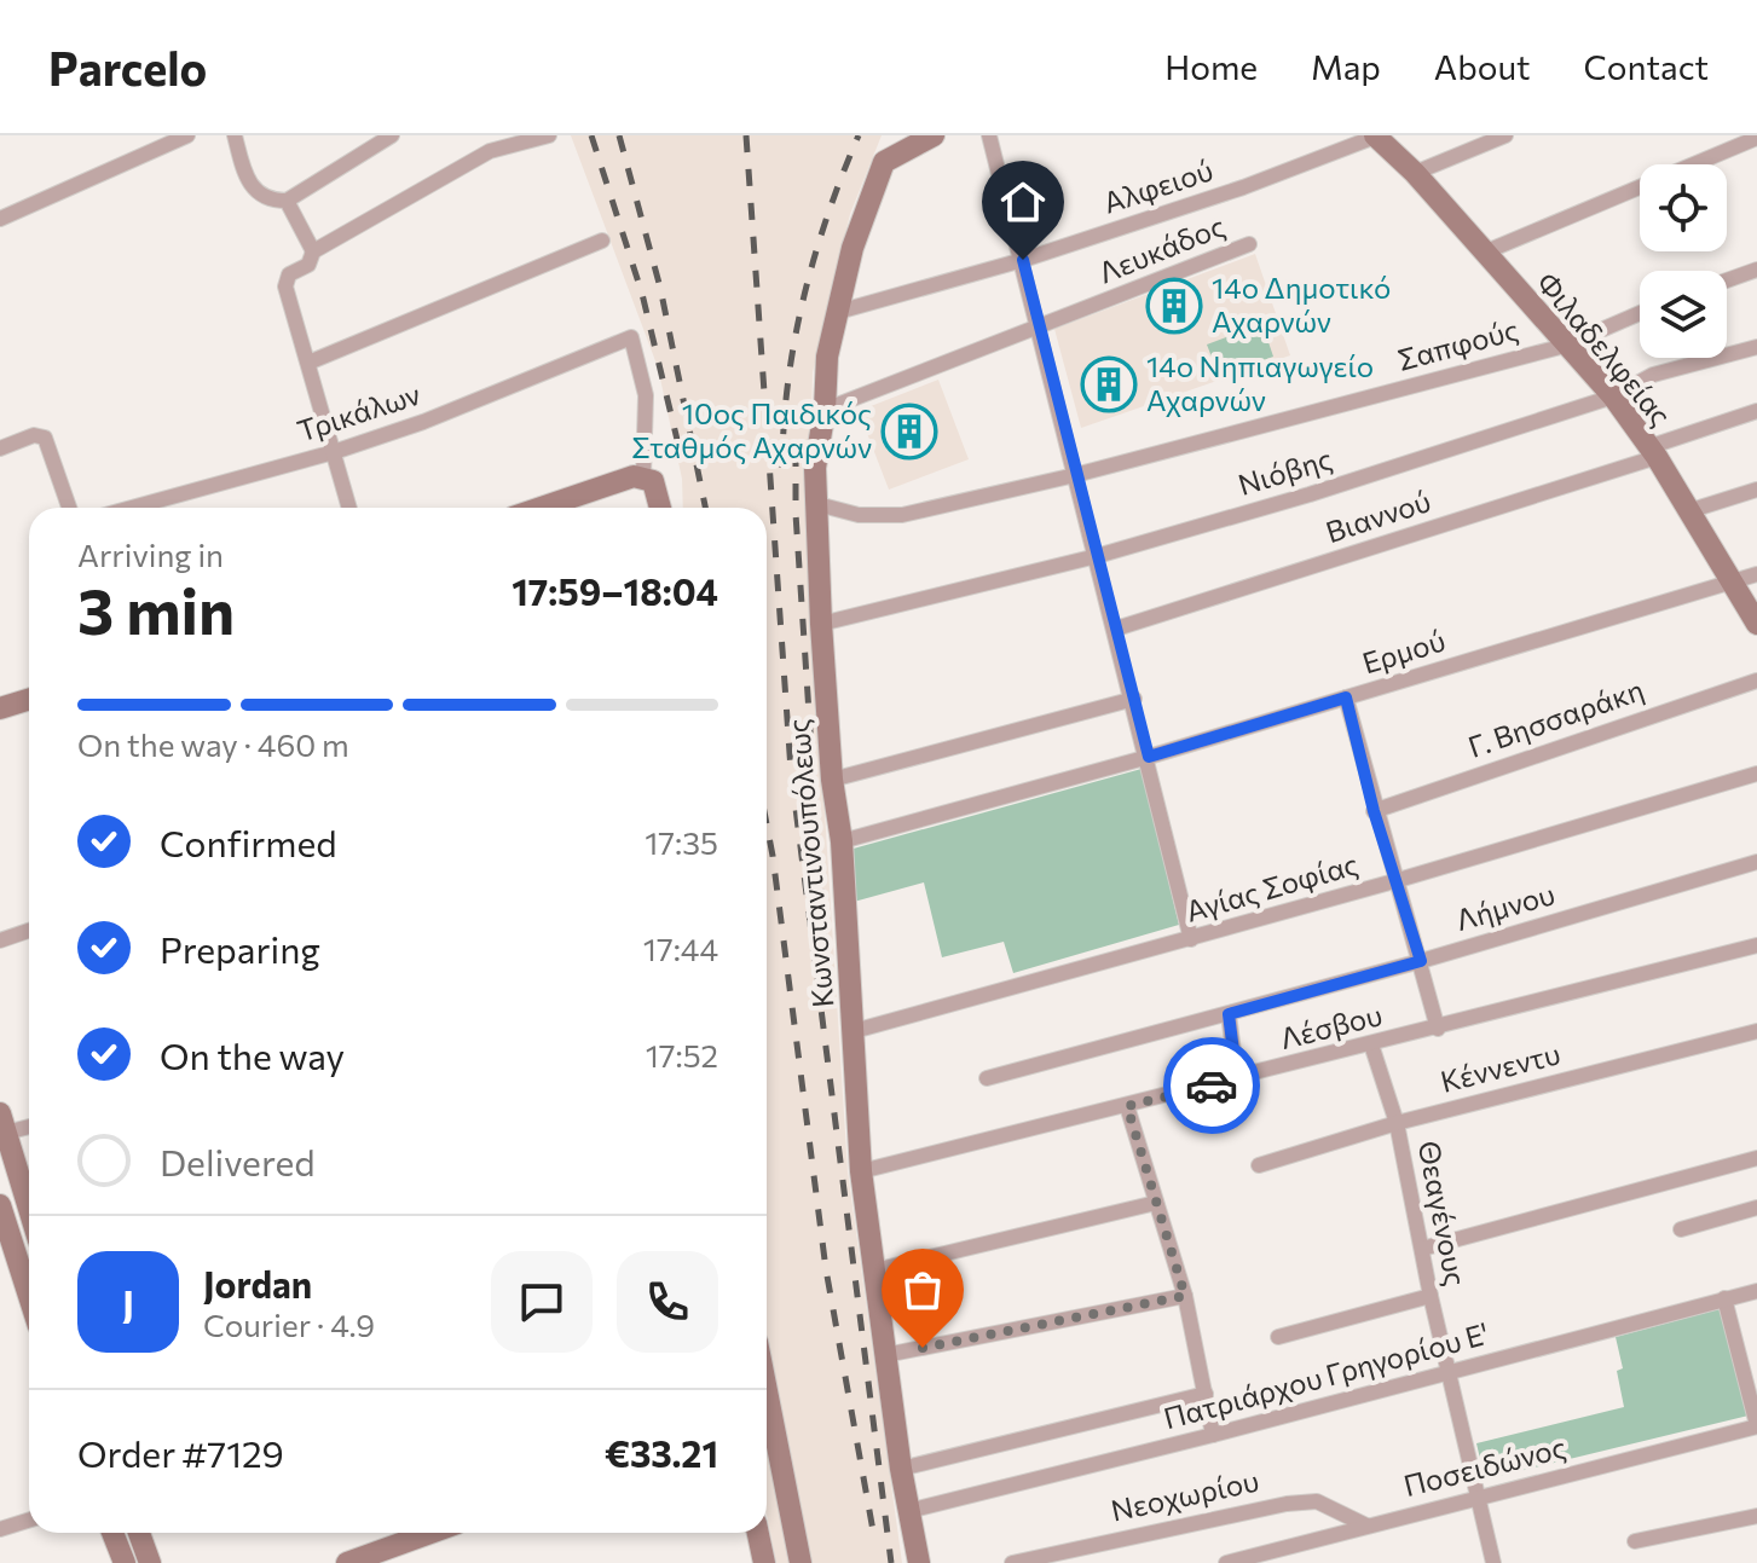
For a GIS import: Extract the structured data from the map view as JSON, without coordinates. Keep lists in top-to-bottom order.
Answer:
{
  "streets": {
    "street": [
      "Αλφειού",
      "Λευκάδος",
      "Σαπφούς",
      "Φιλαδελφείας",
      "Τρικάλων",
      "Νιόβης",
      "Βιαννού",
      "Ερμού",
      "Γ. Βησσαράκη",
      "Κωνσταντινουπόλεως",
      "Αγίας Σοφίας",
      "Λήμνου",
      "Λέσβου",
      "Κέννεντυ",
      "Θεαγένους",
      "Πατριάρχου Γρηγορίου E'",
      "Ποσειδώνος",
      "Νεοχωρίου"
    ]
  },
  "crossings": [
    ["Αλφειού", "Φιλαδελφείας"],
    ["Αλφειού", "Κωνσταντινουπόλεως"],
    ["Λευκάδος", "Κωνσταντινουπόλεως"],
    ["Σαπφούς", "Φιλαδελφείας"],
    ["Σαπφούς", "Κωνσταντινουπόλεως"],
    ["Φιλαδελφείας", "Νιόβης"],
    ["Φιλαδελφείας", "Βιαννού"],
    ["Φιλαδελφείας", "Ερμού"],
    ["Νιόβης", "Κωνσταντινουπόλεως"],
    ["Ερμού", "Κωνσταντινουπόλεως"],
    ["Κωνσταντινουπόλεως", "Αγίας Σοφίας"],
    ["Κωνσταντινουπόλεως", "Λέσβου"],
    ["Κωνσταντινουπόλεως", "Πατριάρχου Γρηγορίου E'"],
    ["Λέσβου", "Θεαγένους"],
    ["Κέννεντυ", "Θεαγένους"],
    ["Θεαγένους", "Πατριάρχου Γρηγορίου E'"],
    ["Θεαγένους", "Ποσειδώνος"],
    ["Ποσειδώνος", "Νεοχωρίου"]
  ],
  "places": {
    "building": ["14ο Δημοτικό Αχαρνών", "14ο Νηπιαγωγείο Αχαρνών", "10ος Παιδικός Σταθμός Αχαρνών"]
  },
  "page": {
    "header": "Parcelo",
    "nav": [
      "Home",
      "Map",
      "About",
      "Contact"
    ],
    "heading": ["3 min", "Arriving in", "17:59–18:04"],
    "panel": [
      "Jordan",
      "Courier · 4.9",
      "Order #7129",
      "€33.21"
    ],
    "bar": "On the way · 460 m",
    "list": [
      ["Confirmed", "17:35"],
      ["Preparing", "17:44"],
      ["On the way", "17:52"],
      "Delivered"
    ],
    "round": "J"
  }
}
